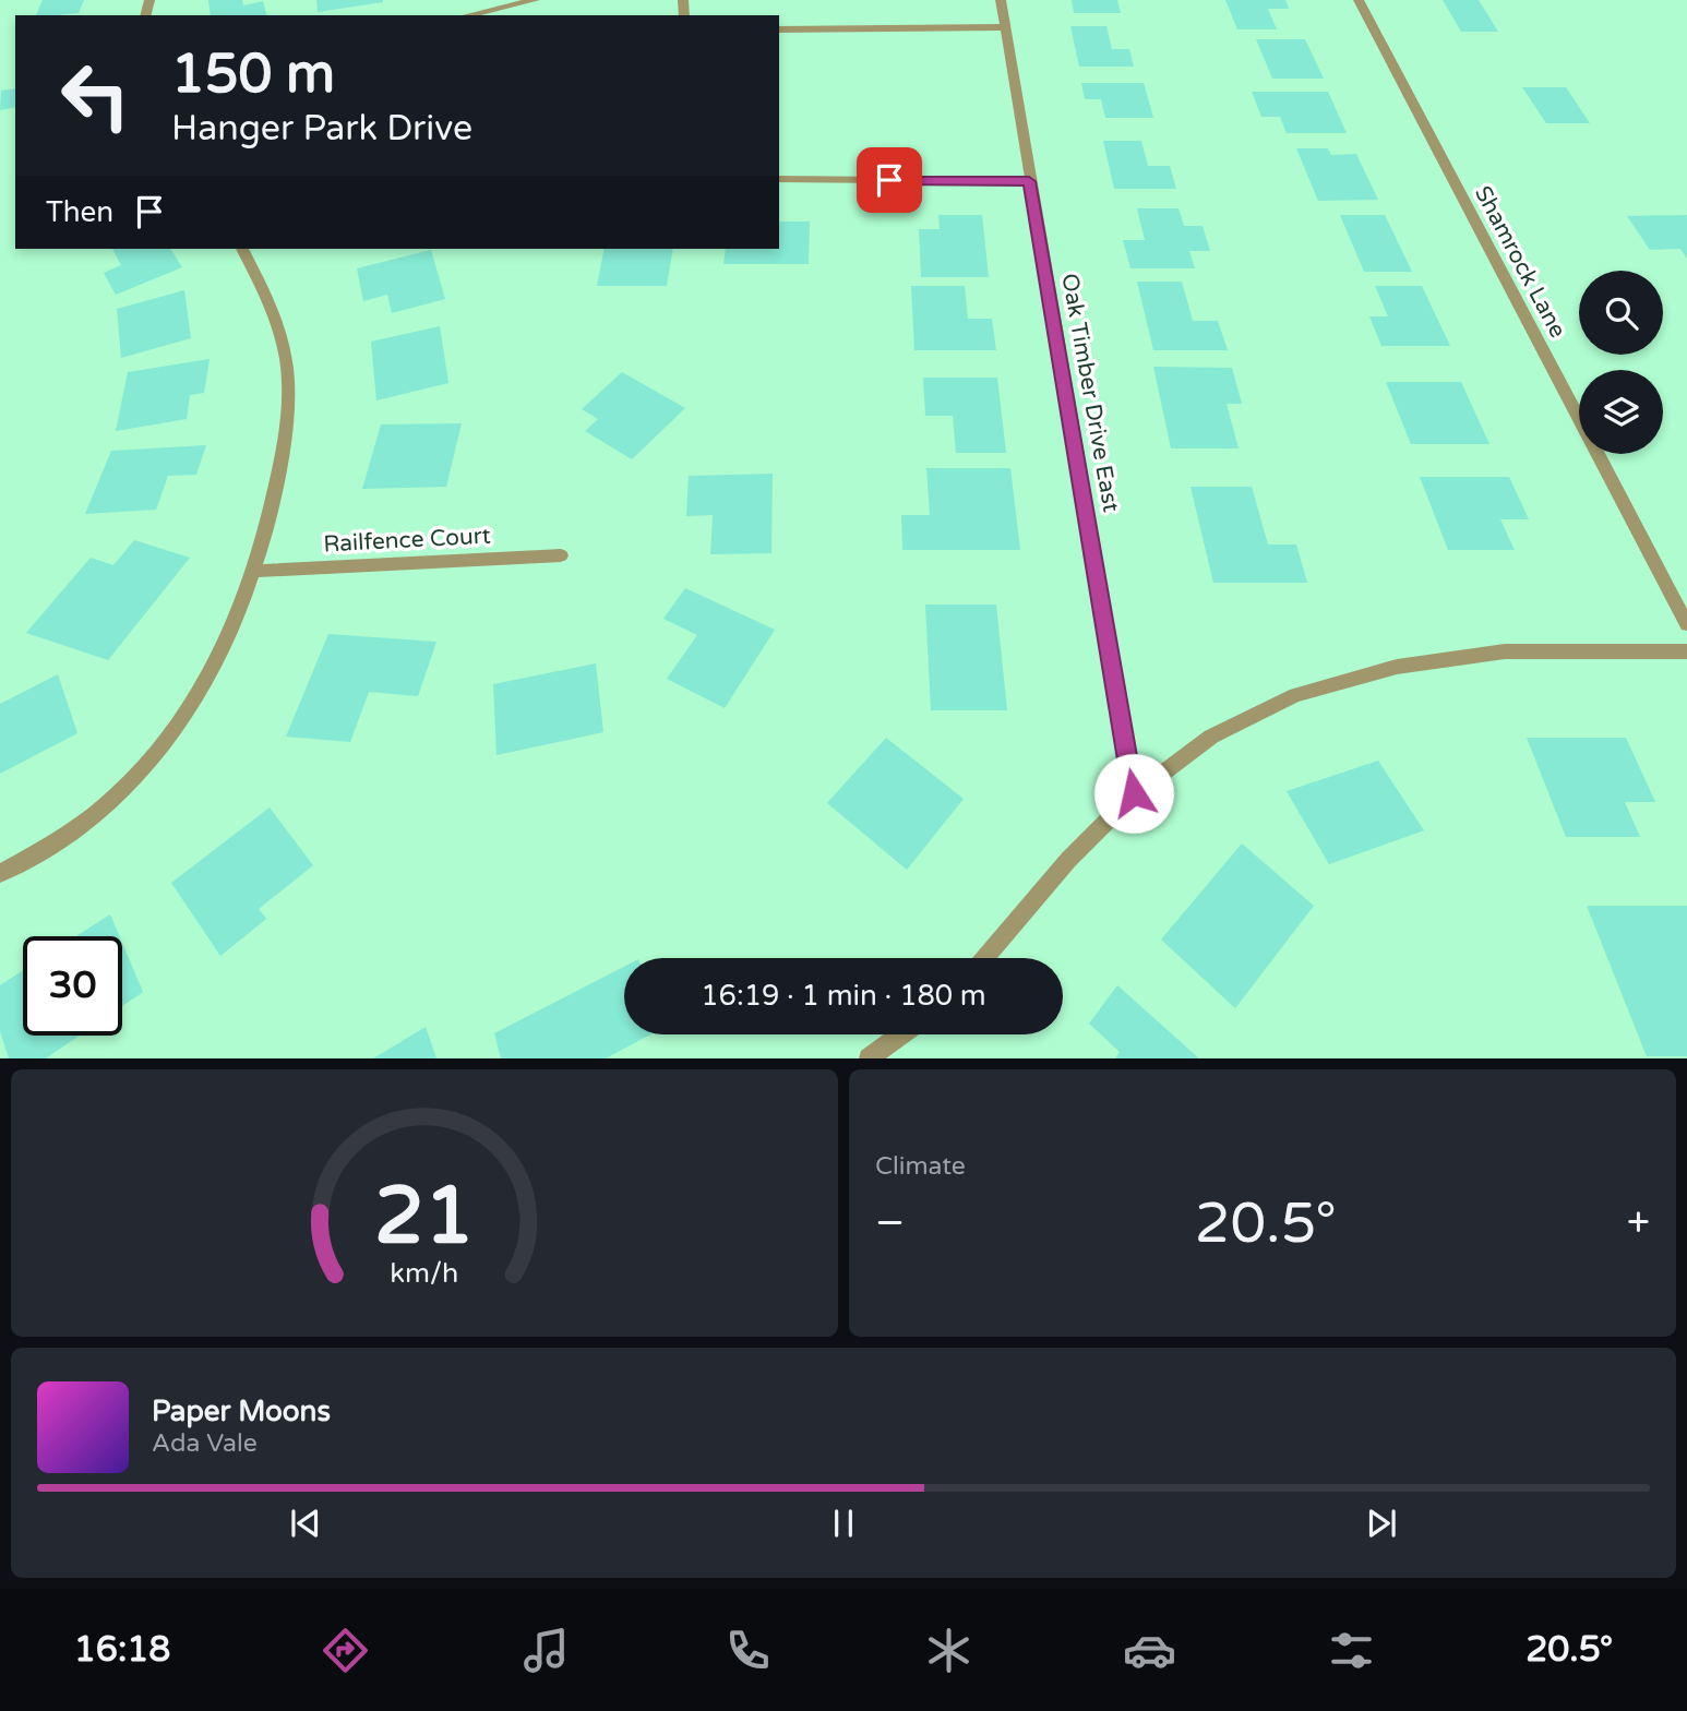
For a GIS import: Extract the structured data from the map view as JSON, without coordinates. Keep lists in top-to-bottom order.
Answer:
{
  "streets": {
    "street": ["Shamrock Lane", "Oak Timber Drive East", "Railfence Court"]
  },
  "page": {
    "turn": ["150 m", "Hanger Park Drive"],
    "then": "Then",
    "limit": "30",
    "trip": "16:19 · 1 min · 180 m",
    "tile": "Climate",
    "heat": ["−", "20.5°", "+"],
    "song": ["Paper Moons", "Ada Vale"],
    "tabs": ["16:18", "20.5°"],
    "gauge": ["21", "km/h"]
  }
}
